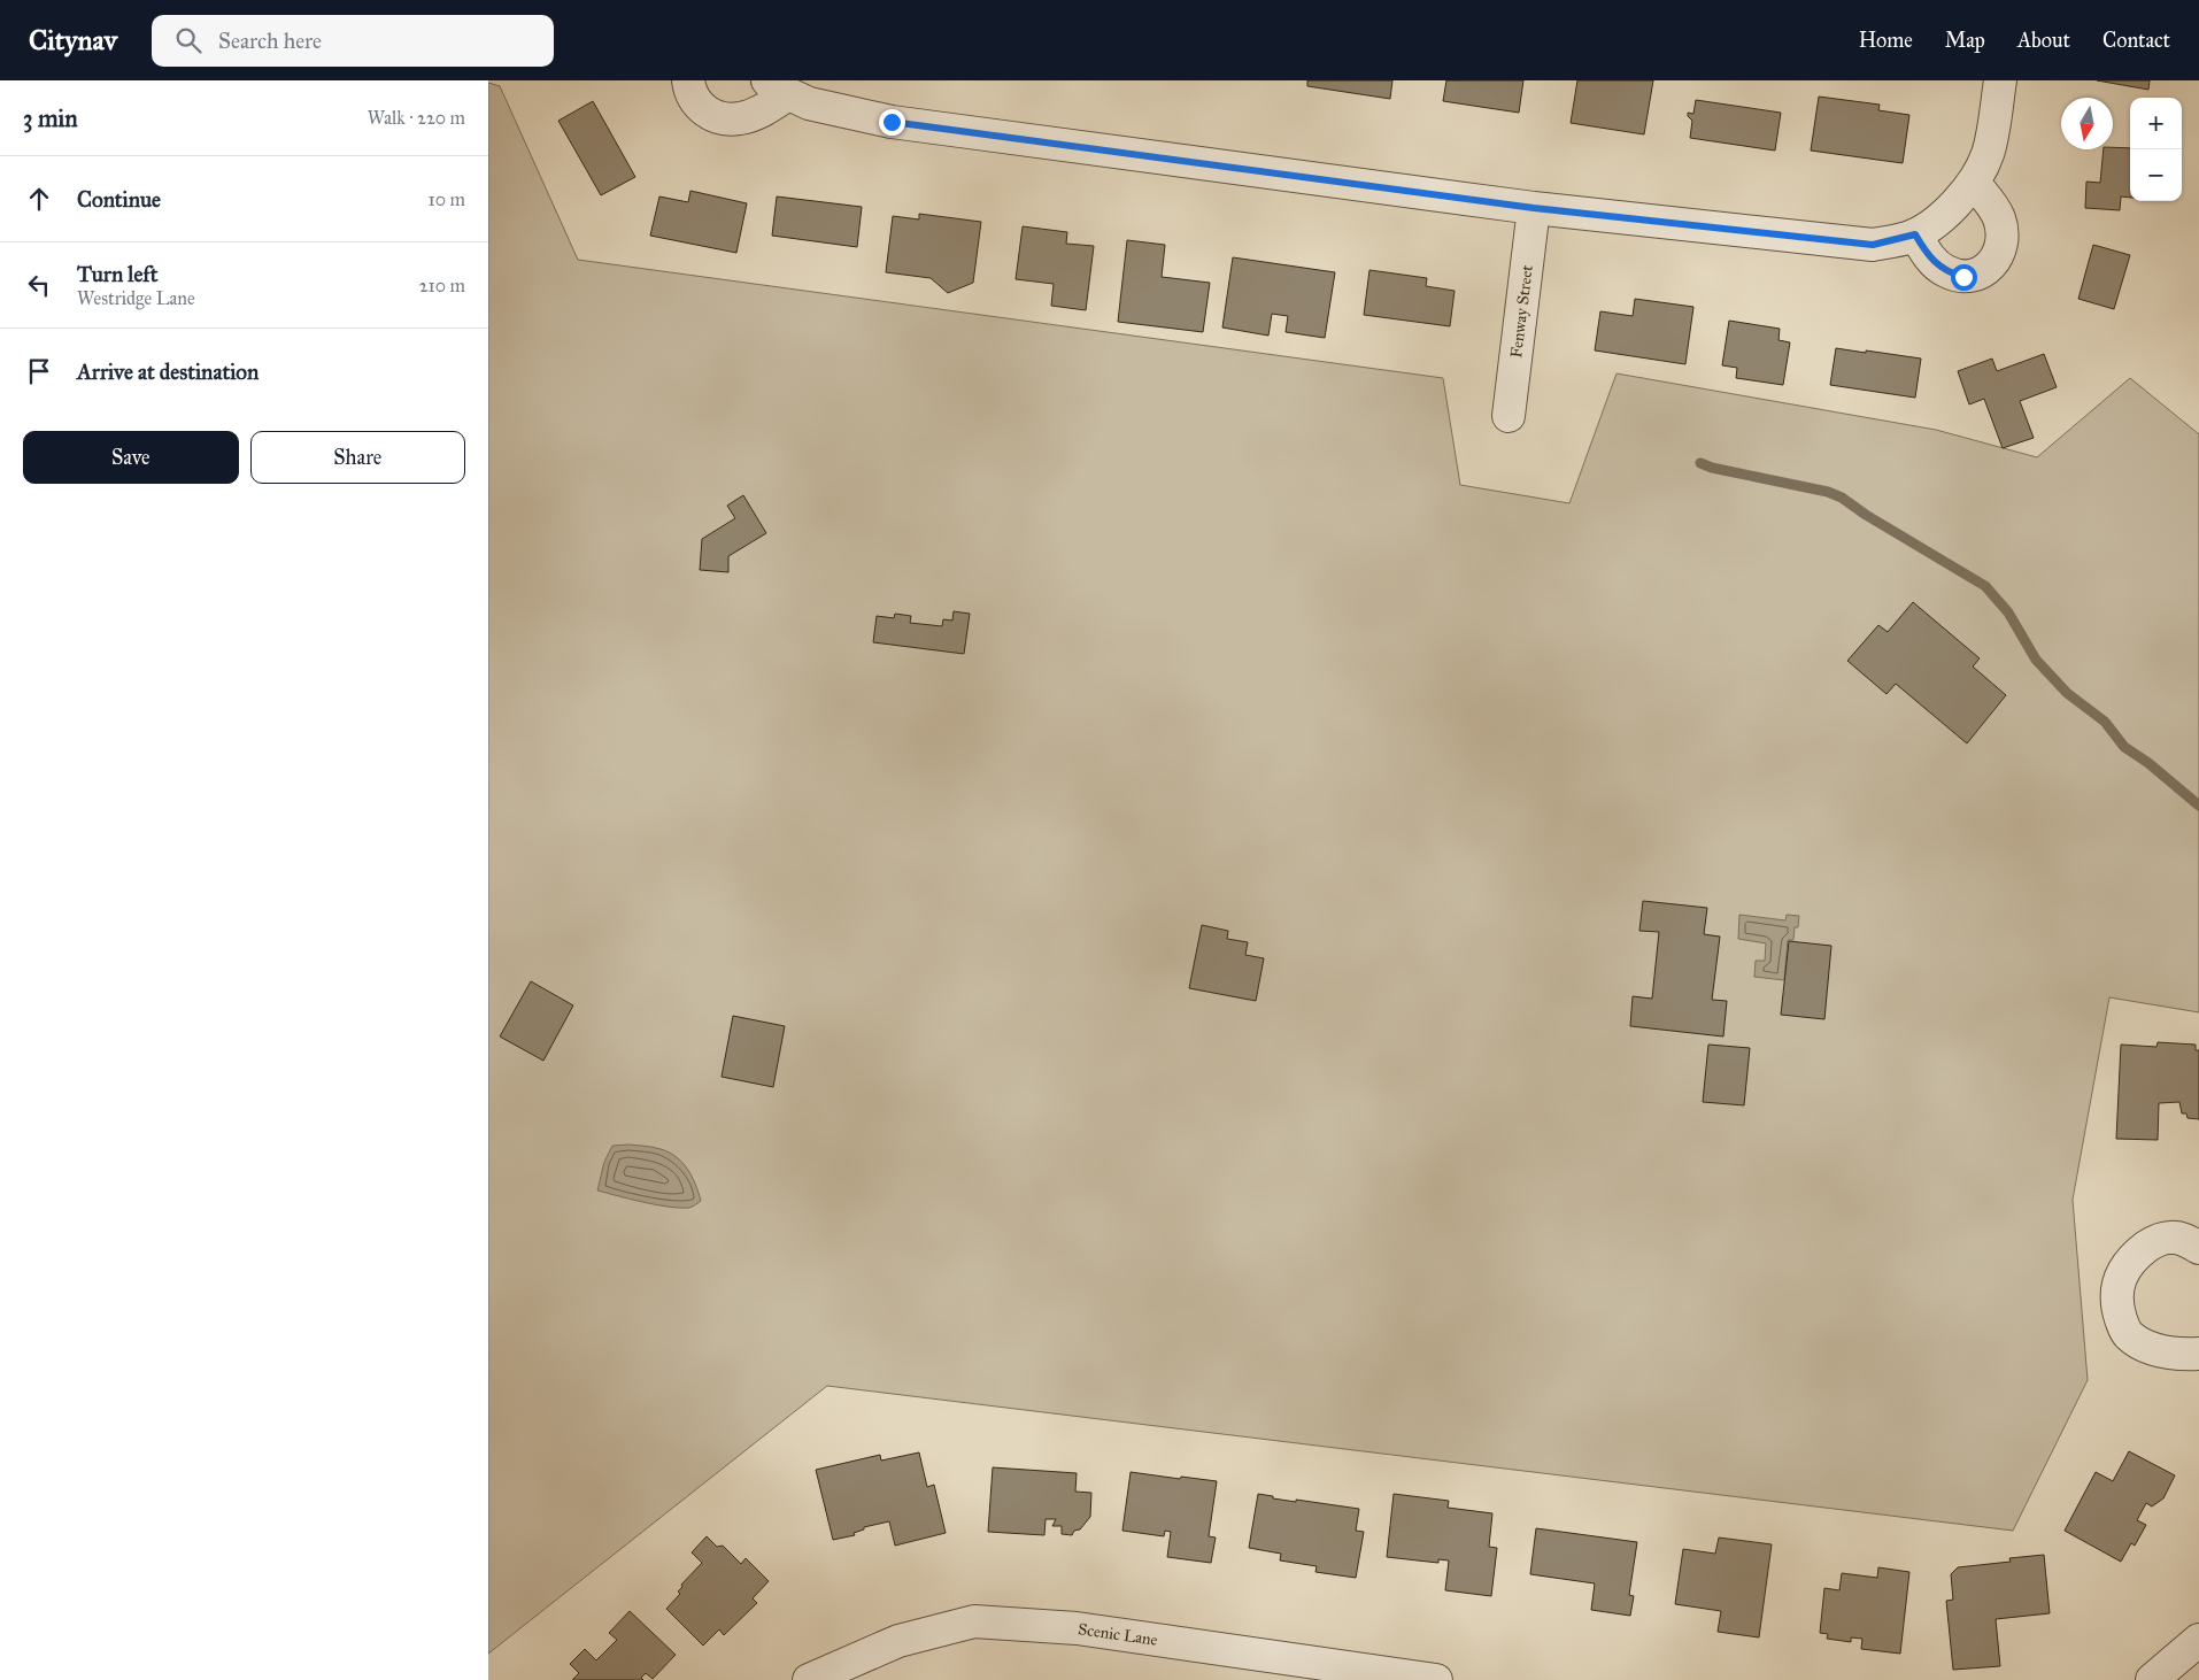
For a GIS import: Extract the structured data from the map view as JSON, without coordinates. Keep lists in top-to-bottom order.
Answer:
{
  "streets": {
    "street": ["Fenway Street", "Scenic Lane"]
  },
  "north": "bottom",
  "page": {
    "header": "Citynav",
    "search": "Search here",
    "nav": [
      "Home",
      "Map",
      "About",
      "Contact"
    ],
    "heading": ["3 min", "Walk · 220 m"],
    "map_buttons": ["+", "−"],
    "list": [
      ["Continue", "10 m"],
      ["Turn left", "Westridge Lane", "210 m"],
      "Arrive at destination"
    ],
    "buttons": ["Save", "Share"]
  }
}
